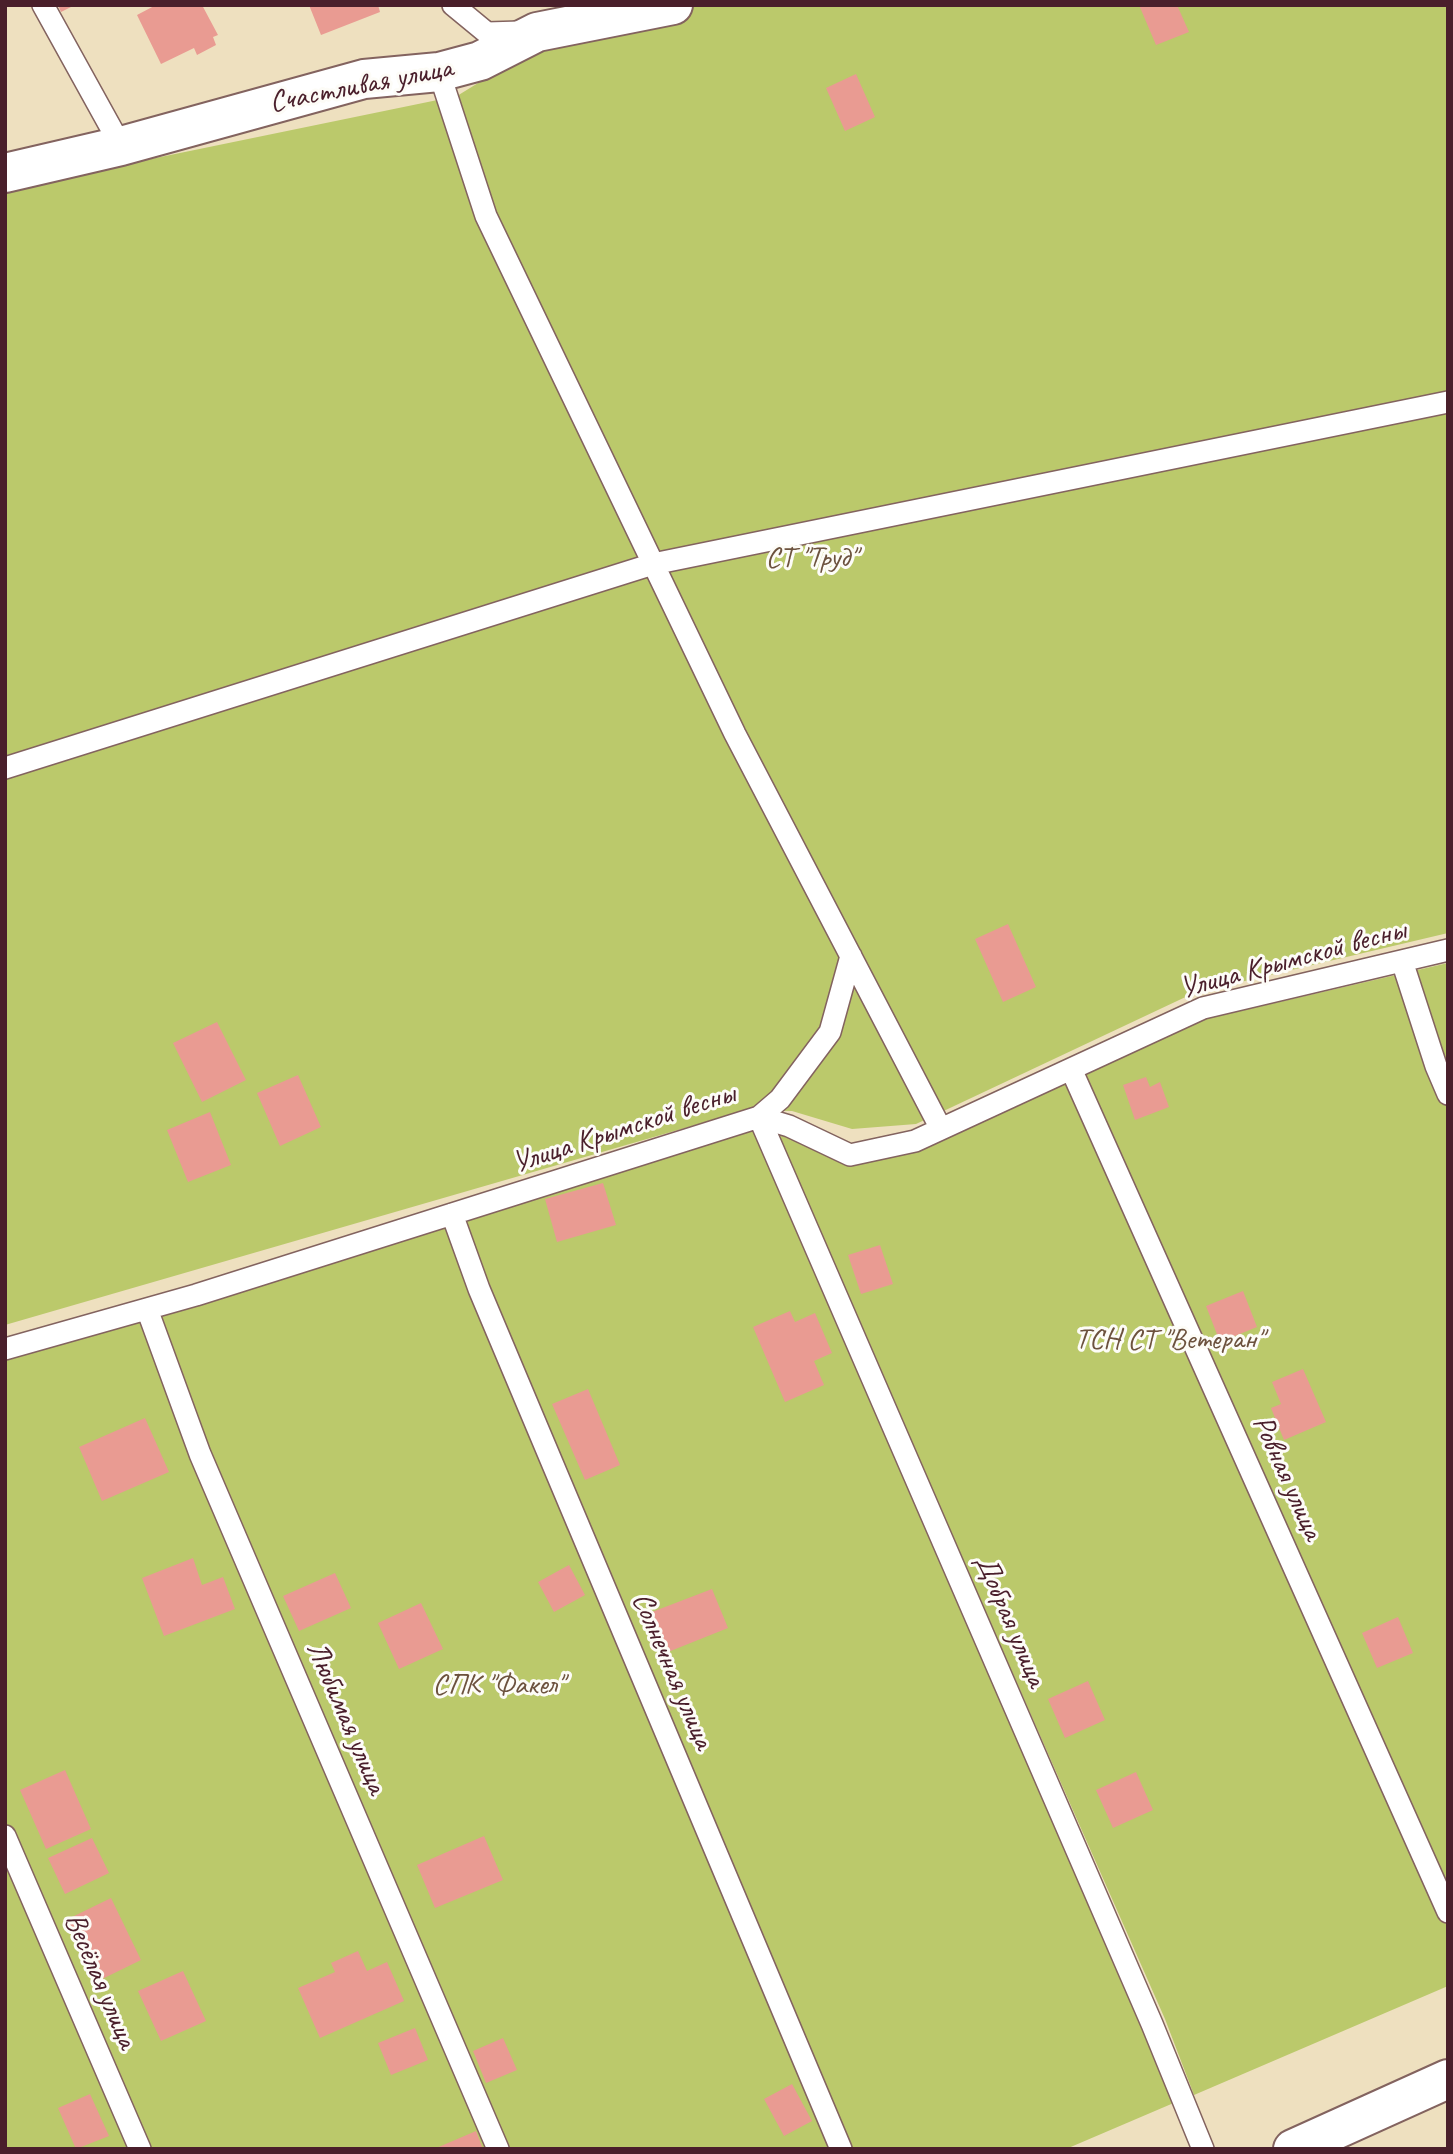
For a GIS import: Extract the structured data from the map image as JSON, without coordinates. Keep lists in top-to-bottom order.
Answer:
{
  "streets": {
    "street": ["Счастливая улица"],
    "lane": [
      "Улица Крымской весны",
      "Ровная улица",
      "Добрая улица",
      "Солнечная улица",
      "Любимая улица",
      "Весёлая улица"
    ]
  },
  "crossings": [
    ["Улица Крымской весны", "Ровная улица"],
    ["Улица Крымской весны", "Добрая улица"],
    ["Улица Крымской весны", "Солнечная улица"],
    ["Улица Крымской весны", "Любимая улица"]
  ],
  "parks": ["СТ \"Труд\"", "ТСН СТ \"Ветеран\"", "СПК \"Факел\""]
}
